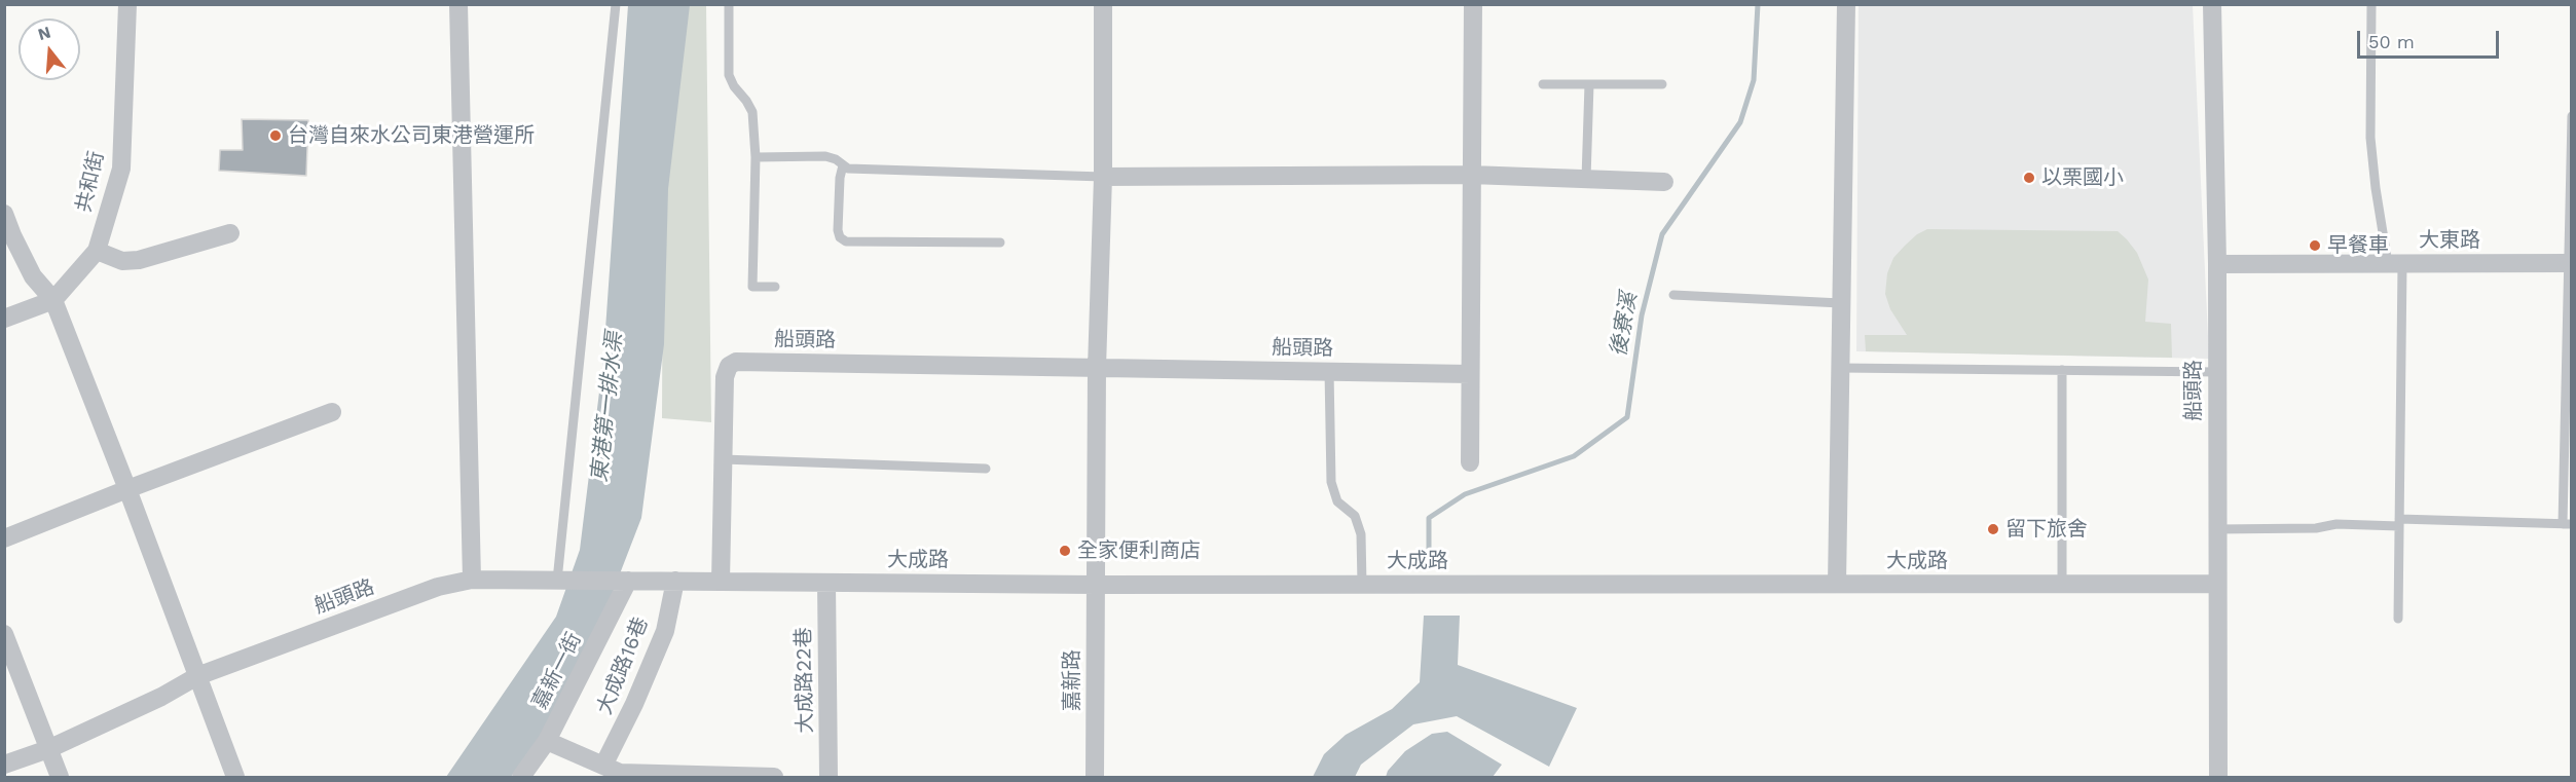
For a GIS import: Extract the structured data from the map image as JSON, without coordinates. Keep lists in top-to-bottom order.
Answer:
{
  "streets": {
    "street": [
      "共和街",
      "大東路",
      "船頭路",
      "大成路",
      "大成路16巷",
      "嘉新一街",
      "大成路22巷",
      "嘉新路"
    ]
  },
  "crossings": [
    ["大東路", "船頭路"],
    ["船頭路", "大成路"],
    ["船頭路", "嘉新一街"],
    ["大成路", "大成路16巷"],
    ["大成路", "嘉新一街"],
    ["大成路", "大成路22巷"],
    ["大成路", "嘉新路"]
  ],
  "water": ["後寮溪", "東港第一排水渠"],
  "places": [
    "台灣自來水公司東港營運所",
    "以栗國小",
    "早餐車",
    "留下旅舍",
    "全家便利商店"
  ],
  "scale_bar": "50 m",
  "north": "top"
}
